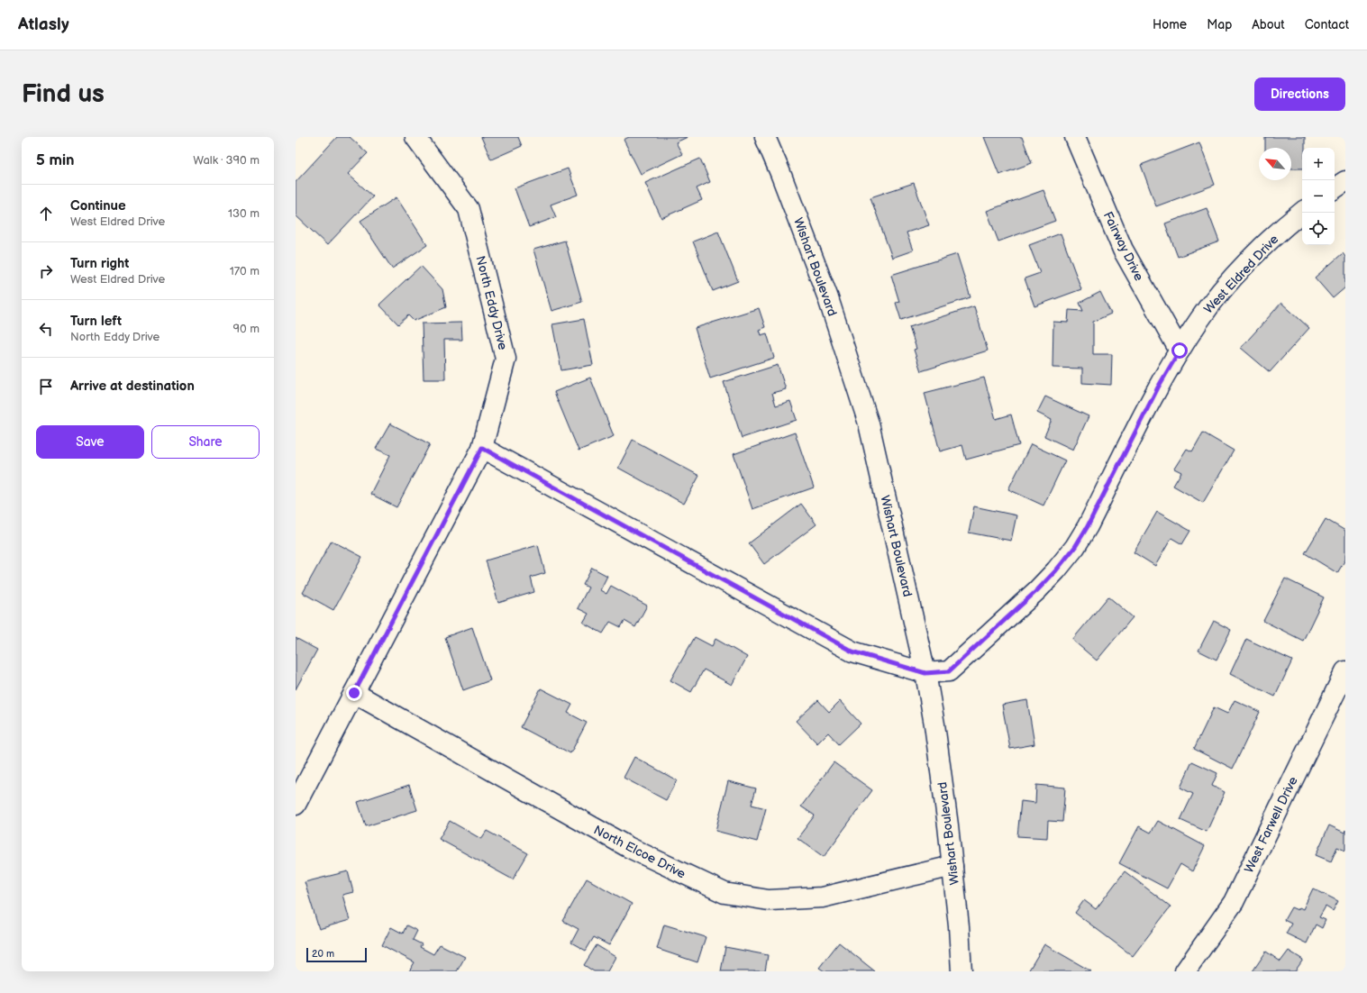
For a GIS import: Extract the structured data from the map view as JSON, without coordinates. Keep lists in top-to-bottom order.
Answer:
{
  "streets": {
    "street": [
      "Fairway Drive",
      "Wishart Boulevard",
      "West Eldred Drive",
      "North Eddy Drive",
      "West Farwell Drive",
      "North Elcoe Drive"
    ]
  },
  "crossings": [
    ["Fairway Drive", "West Eldred Drive"],
    ["Wishart Boulevard", "West Eldred Drive"],
    ["Wishart Boulevard", "North Elcoe Drive"],
    ["West Eldred Drive", "North Eddy Drive"],
    ["North Eddy Drive", "North Elcoe Drive"]
  ],
  "scale_bar": "20 m",
  "north": "top left",
  "page": {
    "header": "Atlasly",
    "nav": [
      "Home",
      "Map",
      "About",
      "Contact"
    ],
    "buttons": [
      "Directions",
      ["Save", "Share"]
    ],
    "title": "Find us",
    "heading": ["5 min", "Walk · 390 m"],
    "map_buttons": ["+", "−"],
    "list": [
      ["Continue", "West Eldred Drive", "130 m"],
      ["Turn right", "West Eldred Drive", "170 m"],
      ["Turn left", "North Eddy Drive", "90 m"],
      "Arrive at destination"
    ],
    "scale": "20 m"
  }
}
